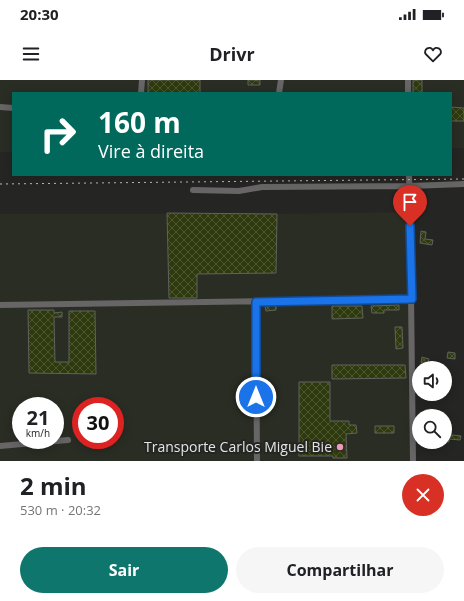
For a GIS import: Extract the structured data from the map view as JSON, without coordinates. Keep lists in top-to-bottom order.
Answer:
{
  "places": ["Transporte Carlos Miguel Bie"],
  "page": {
    "status": "20:30",
    "header": "Drivr",
    "turn": ["160 m", "Vire à direita"],
    "speed": "21 km/h",
    "limit": "30",
    "heading": ["2 min", "530 m · 20:32"],
    "buttons": ["Sair", "Compartilhar"]
  }
}
